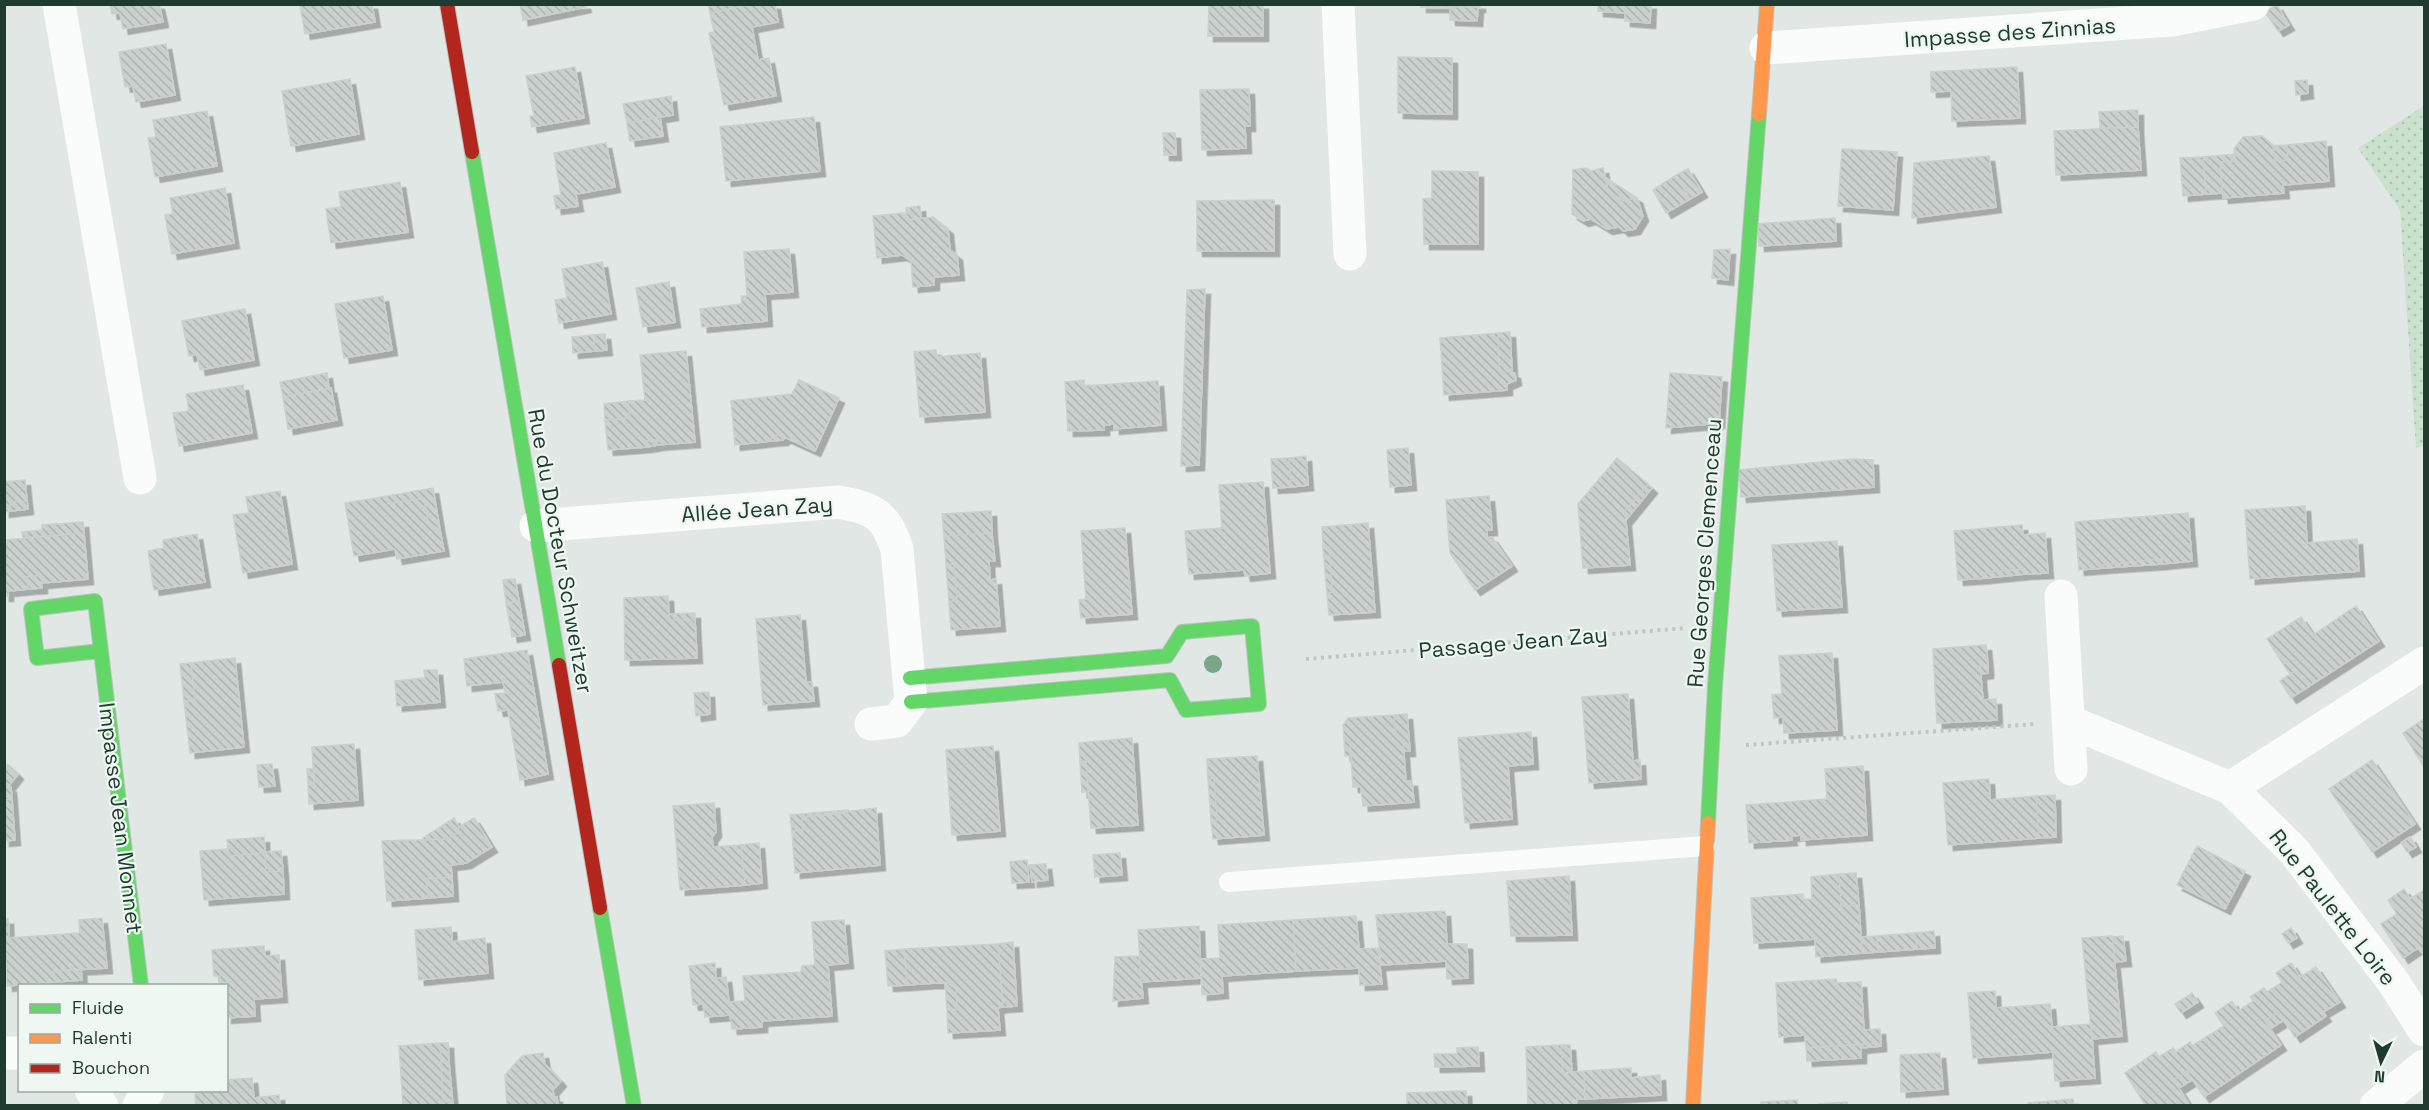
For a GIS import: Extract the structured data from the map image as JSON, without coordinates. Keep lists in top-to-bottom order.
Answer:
{
  "streets": {
    "street": [
      "Impasse des Zinnias",
      "Allée Jean Zay",
      "Rue du Docteur Schweitzer",
      "Rue Georges Clemenceau",
      "Impasse Jean Monnet",
      "Rue Paulette Loire"
    ],
    "path": ["Passage Jean Zay"]
  },
  "crossings": [
    ["Impasse des Zinnias", "Rue Georges Clemenceau"],
    ["Allée Jean Zay", "Rue du Docteur Schweitzer"],
    ["Rue Georges Clemenceau", "Passage Jean Zay"]
  ],
  "legend": ["Fluide", "Ralenti", "Bouchon"],
  "north": "bottom"
}
